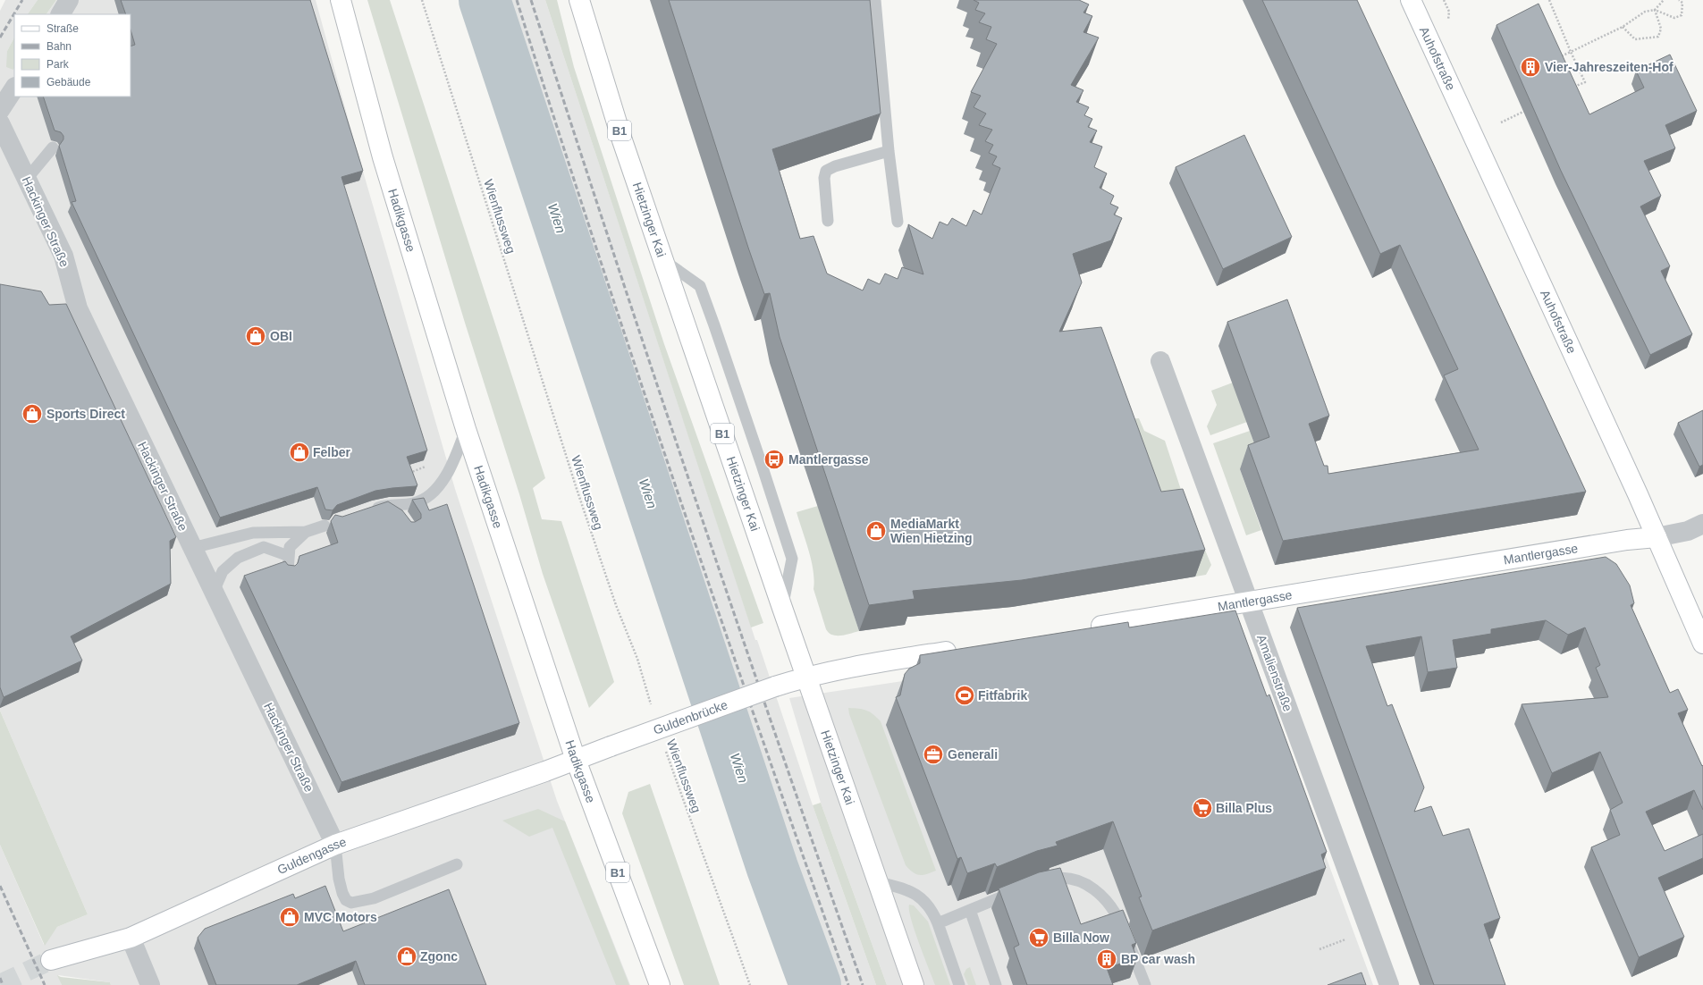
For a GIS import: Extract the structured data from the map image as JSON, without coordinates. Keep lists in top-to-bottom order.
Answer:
{
  "streets": {
    "street": [
      "Auhofstraße",
      "B1",
      "Hadikgasse",
      "Hietzinger Kai",
      "Hackinger Straße",
      "Mantlergasse",
      "Amalienstraße",
      "Guldenbrücke",
      "Guldengasse"
    ],
    "path": ["Wienflussweg"]
  },
  "crossings": [
    ["Auhofstraße", "Mantlergasse"],
    ["Hadikgasse", "Guldenbrücke"],
    ["Hadikgasse", "Guldengasse"],
    ["Hietzinger Kai", "Guldenbrücke"],
    ["Hackinger Straße", "Guldengasse"],
    ["Mantlergasse", "Amalienstraße"],
    ["Guldenbrücke", "Guldengasse"]
  ],
  "water": ["Wien"],
  "places": {
    "building": ["Vier-Jahreszeiten-Hof", "BP car wash"],
    "shop": [
      "OBI",
      "Sports Direct",
      "Felber",
      "MediaMarkt Wien Hietzing",
      "MVC Motors",
      "Zgonc"
    ],
    "bus stop": ["Mantlergasse"],
    "sports": ["Fitfabrik"],
    "office": ["Generali"],
    "supermarket": ["Billa Plus", "Billa Now"]
  },
  "legend": [
    "Straße",
    "Bahn",
    "Park",
    "Gebäude"
  ]
}
